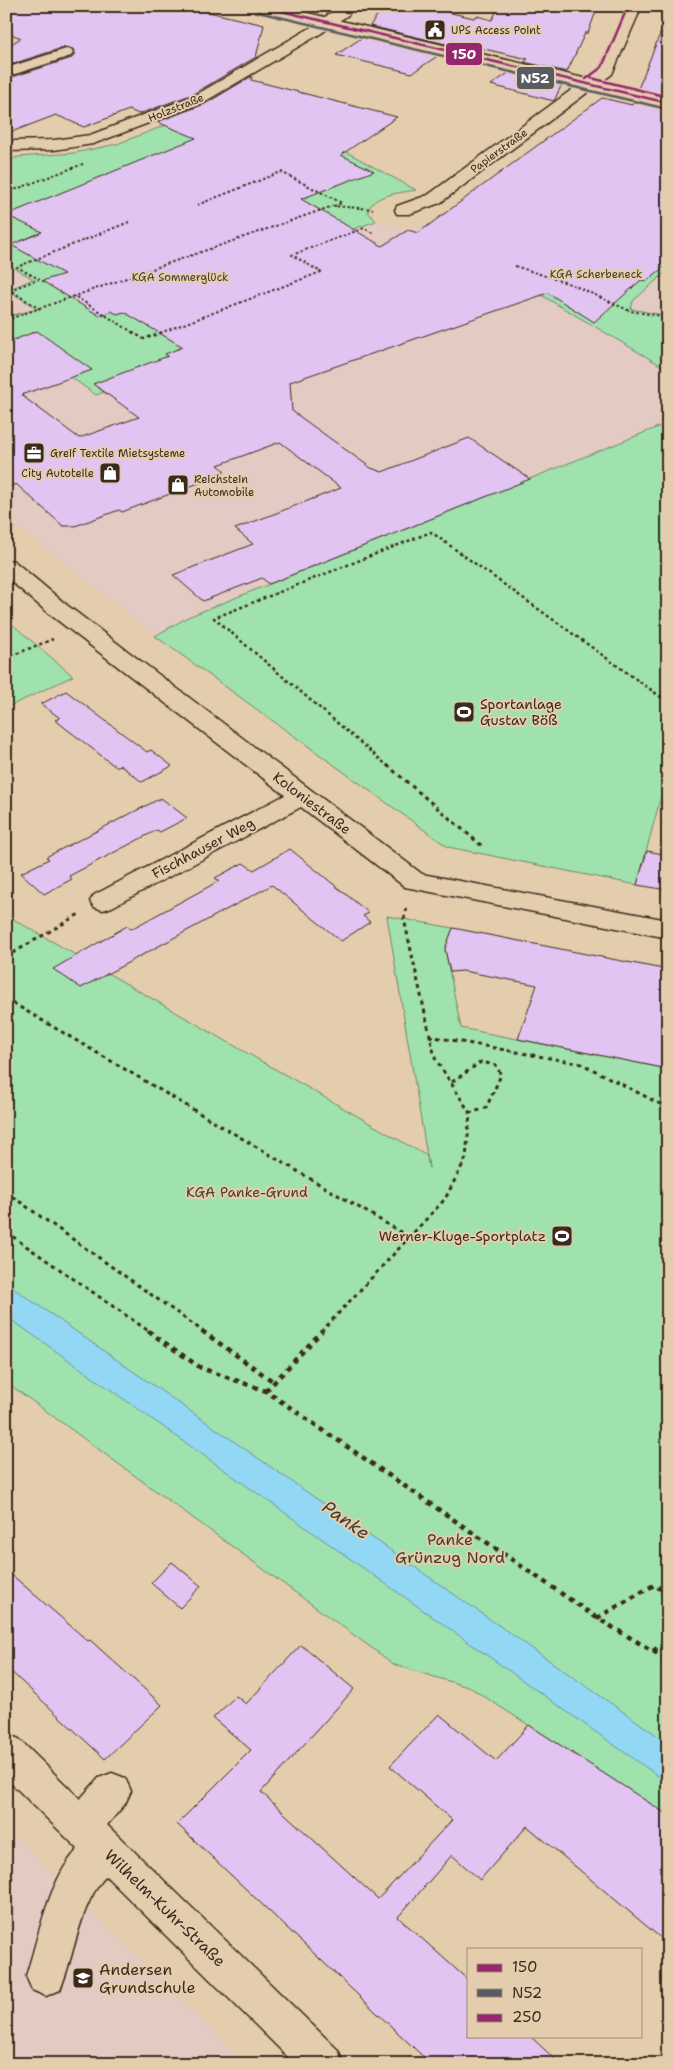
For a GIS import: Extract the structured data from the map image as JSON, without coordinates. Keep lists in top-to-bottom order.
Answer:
{
  "streets": {
    "street": [
      "Holzstraße",
      "Papierstraße",
      "Koloniestraße",
      "Fischhauser Weg",
      "Wilhelm-Kuhr-Straße"
    ]
  },
  "crossings": [
    ["Koloniestraße", "Fischhauser Weg"]
  ],
  "water": ["Panke"],
  "parks": [
    "KGA Scherbeneck",
    "KGA Sommerglück",
    "KGA Panke-Grund",
    "Panke Grünzug Nord"
  ],
  "places": {
    "public building": ["UPS Access Point"],
    "office": ["Greif Textile Mietsysteme"],
    "shop": ["City Autoteile", "Reichstein Automobile"],
    "sports": ["Sportanlage Gustav Böß", "Werner-Kluge-Sportplatz"],
    "school or university": ["Andersen Grundschule"]
  },
  "lines": ["transit line 150", "transit line 250", "transit line N52"],
  "legend": ["150", "N52", "250"]
}
